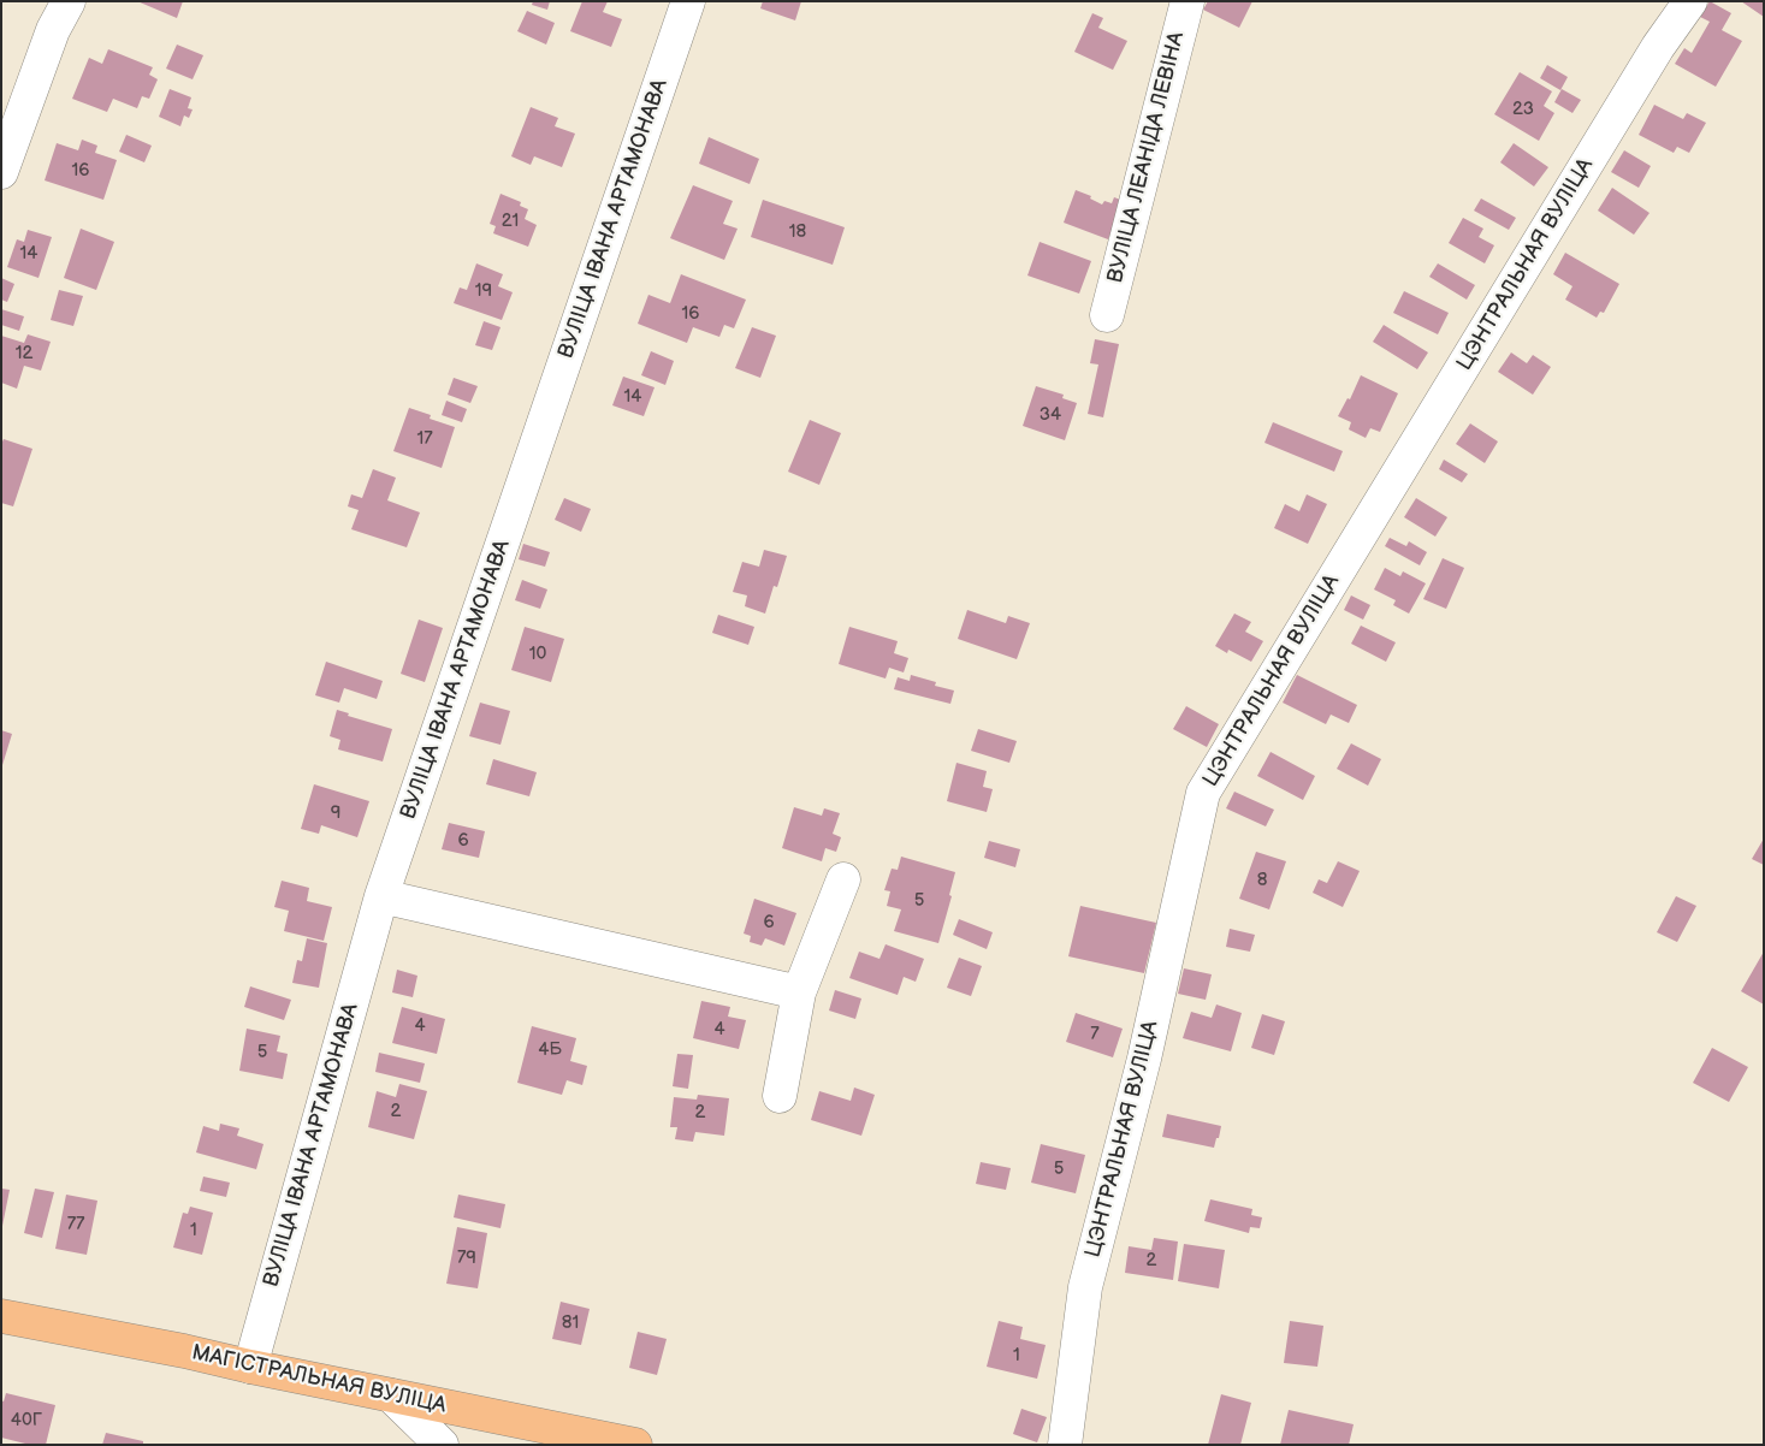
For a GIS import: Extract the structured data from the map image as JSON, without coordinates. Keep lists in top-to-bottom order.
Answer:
{
  "streets": {
    "main road": ["МАГІСТРАЛЬНАЯ ВУЛІЦА"],
    "street": ["ВУЛІЦА ЛЕАНІДА ЛЕВІНА", "ВУЛІЦА ІВАНА АРТАМОНАВА", "ЦЭНТРАЛЬНАЯ ВУЛІЦА"]
  },
  "crossings": [
    ["ВУЛІЦА ІВАНА АРТАМОНАВА", "МАГІСТРАЛЬНАЯ ВУЛІЦА"]
  ],
  "house_numbers": [
    "23",
    "16",
    "21",
    "18",
    "14",
    "19",
    "16",
    "12",
    "14",
    "34",
    "17",
    "10",
    "9",
    "6",
    "8",
    "5",
    "6",
    "4",
    "4",
    "7",
    "4Б",
    "5",
    "2",
    "2",
    "5",
    "77",
    "1",
    "79",
    "2",
    "81",
    "1",
    "40Г"
  ]
}
